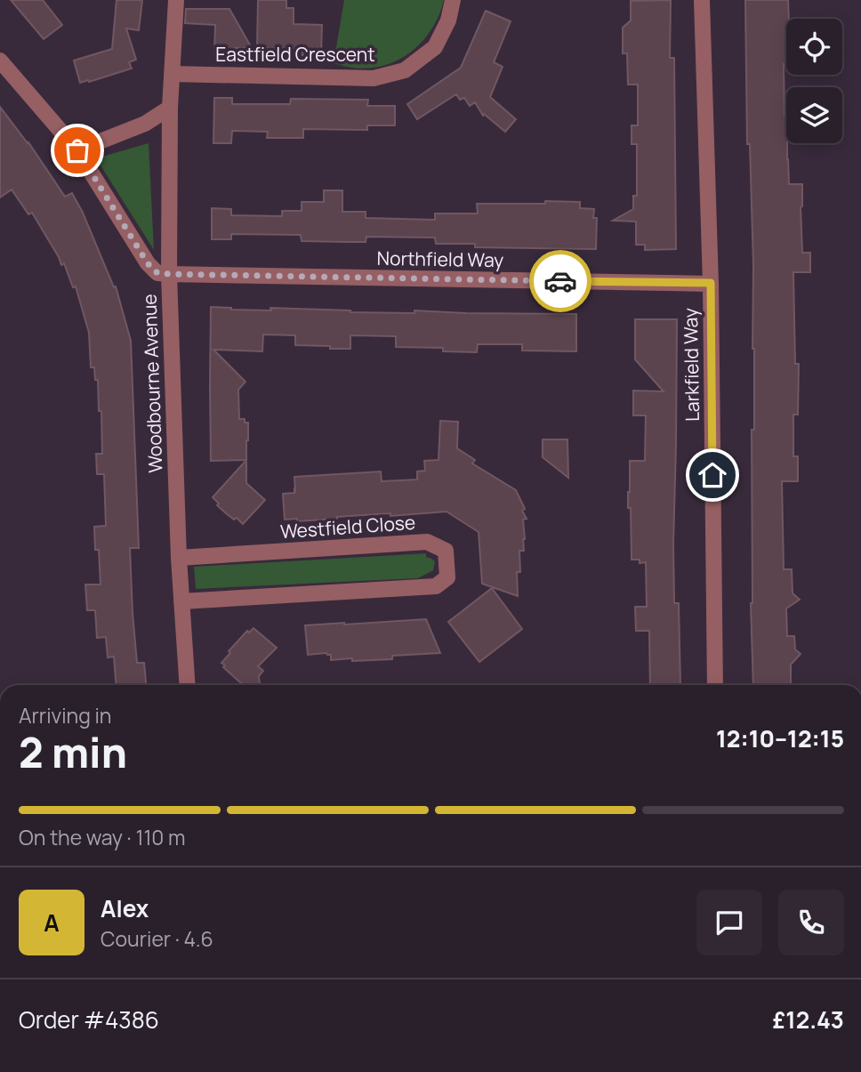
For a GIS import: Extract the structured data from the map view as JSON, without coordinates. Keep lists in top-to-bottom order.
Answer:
{
  "streets": {
    "street": [
      "Eastfield Crescent",
      "Northfield Way",
      "Larkfield Way",
      "Woodbourne Avenue",
      "Westfield Close"
    ]
  },
  "crossings": [
    ["Eastfield Crescent", "Woodbourne Avenue"],
    ["Northfield Way", "Larkfield Way"],
    ["Northfield Way", "Woodbourne Avenue"],
    ["Woodbourne Avenue", "Westfield Close"]
  ],
  "page": {
    "heading": ["2 min", "Arriving in", "12:10–12:15"],
    "panel": [
      "Alex",
      "Courier · 4.6",
      "Order #4386",
      "£12.43"
    ],
    "bar": "On the way · 110 m",
    "round": "A"
  }
}
